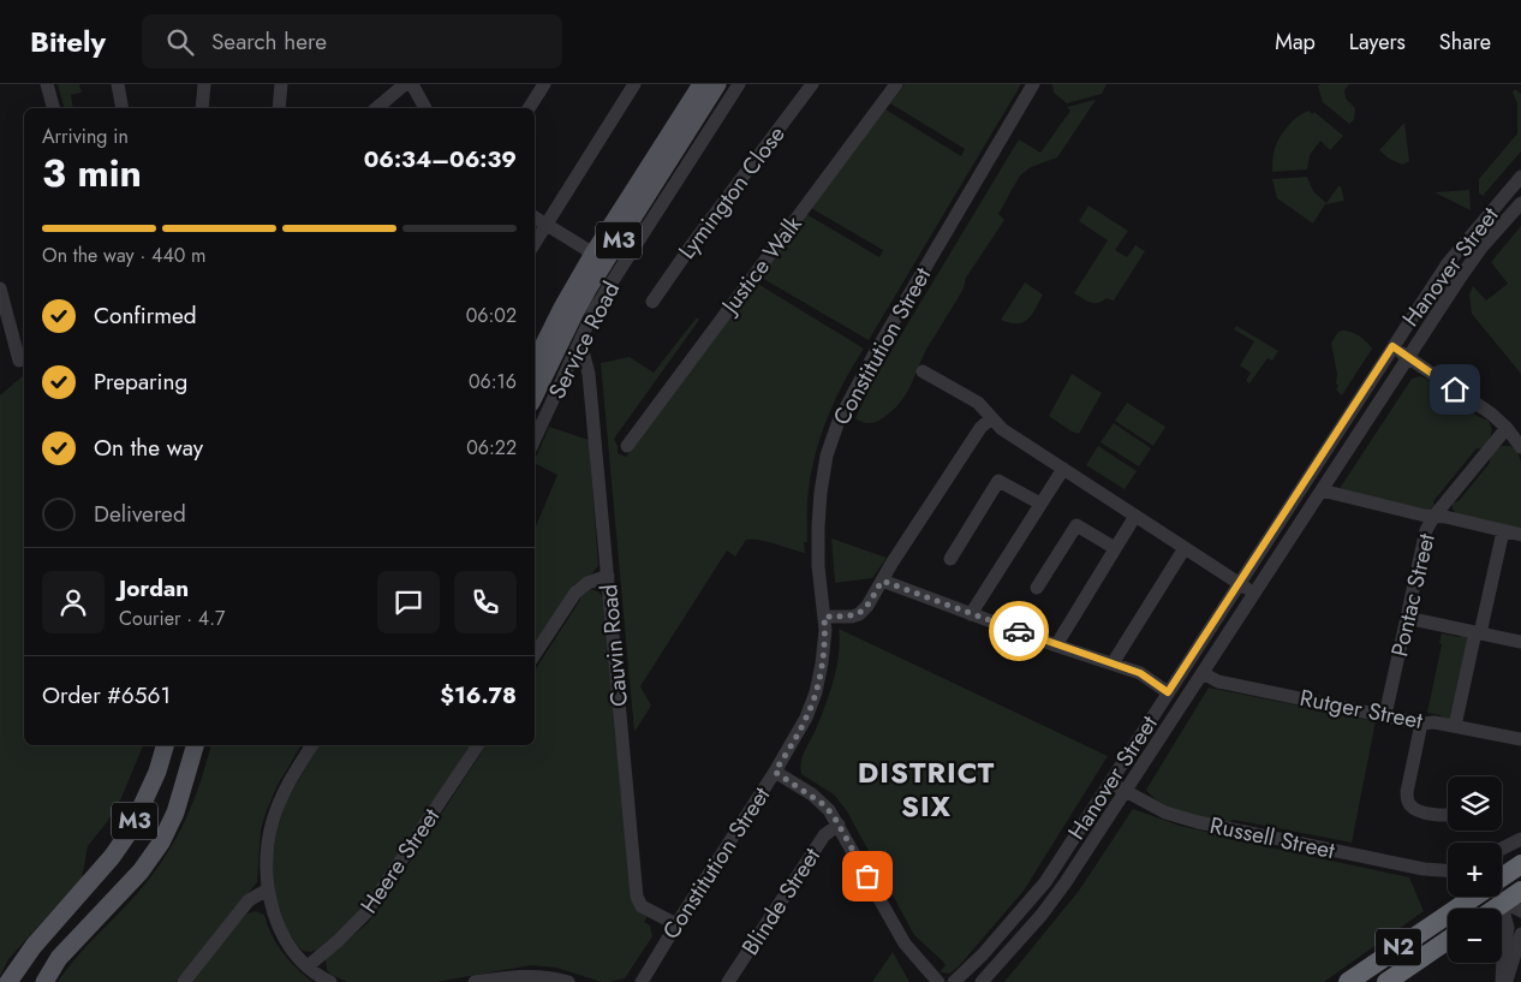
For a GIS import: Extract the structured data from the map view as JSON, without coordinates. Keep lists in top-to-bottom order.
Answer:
{
  "streets": {
    "highway": ["N2"],
    "main road": ["M3"],
    "street": [
      "Lymington Close",
      "Justice Walk",
      "Hanover Street",
      "Service Road",
      "Constitution Street",
      "Pontac Street",
      "Cauvin Road",
      "Rutger Street",
      "Russell Street",
      "Heere Street",
      "Blinde Street"
    ]
  },
  "crossings": [
    ["Hanover Street", "Rutger Street"],
    ["Hanover Street", "Russell Street"],
    ["Service Road", "Cauvin Road"],
    ["Constitution Street", "Cauvin Road"],
    ["Pontac Street", "Rutger Street"]
  ],
  "districts": ["DISTRICT SIX"],
  "page": {
    "header": "Bitely",
    "search": "Search here",
    "nav": ["Map", "Layers", "Share"],
    "heading": ["3 min", "Arriving in", "06:34–06:39"],
    "panel": [
      "Jordan",
      "Courier · 4.7",
      "Order #6561",
      "$16.78"
    ],
    "bar": "On the way · 440 m",
    "list": [
      ["Confirmed", "06:02"],
      ["Preparing", "06:16"],
      ["On the way", "06:22"],
      "Delivered"
    ],
    "map_buttons": ["+", "−"]
  }
}
